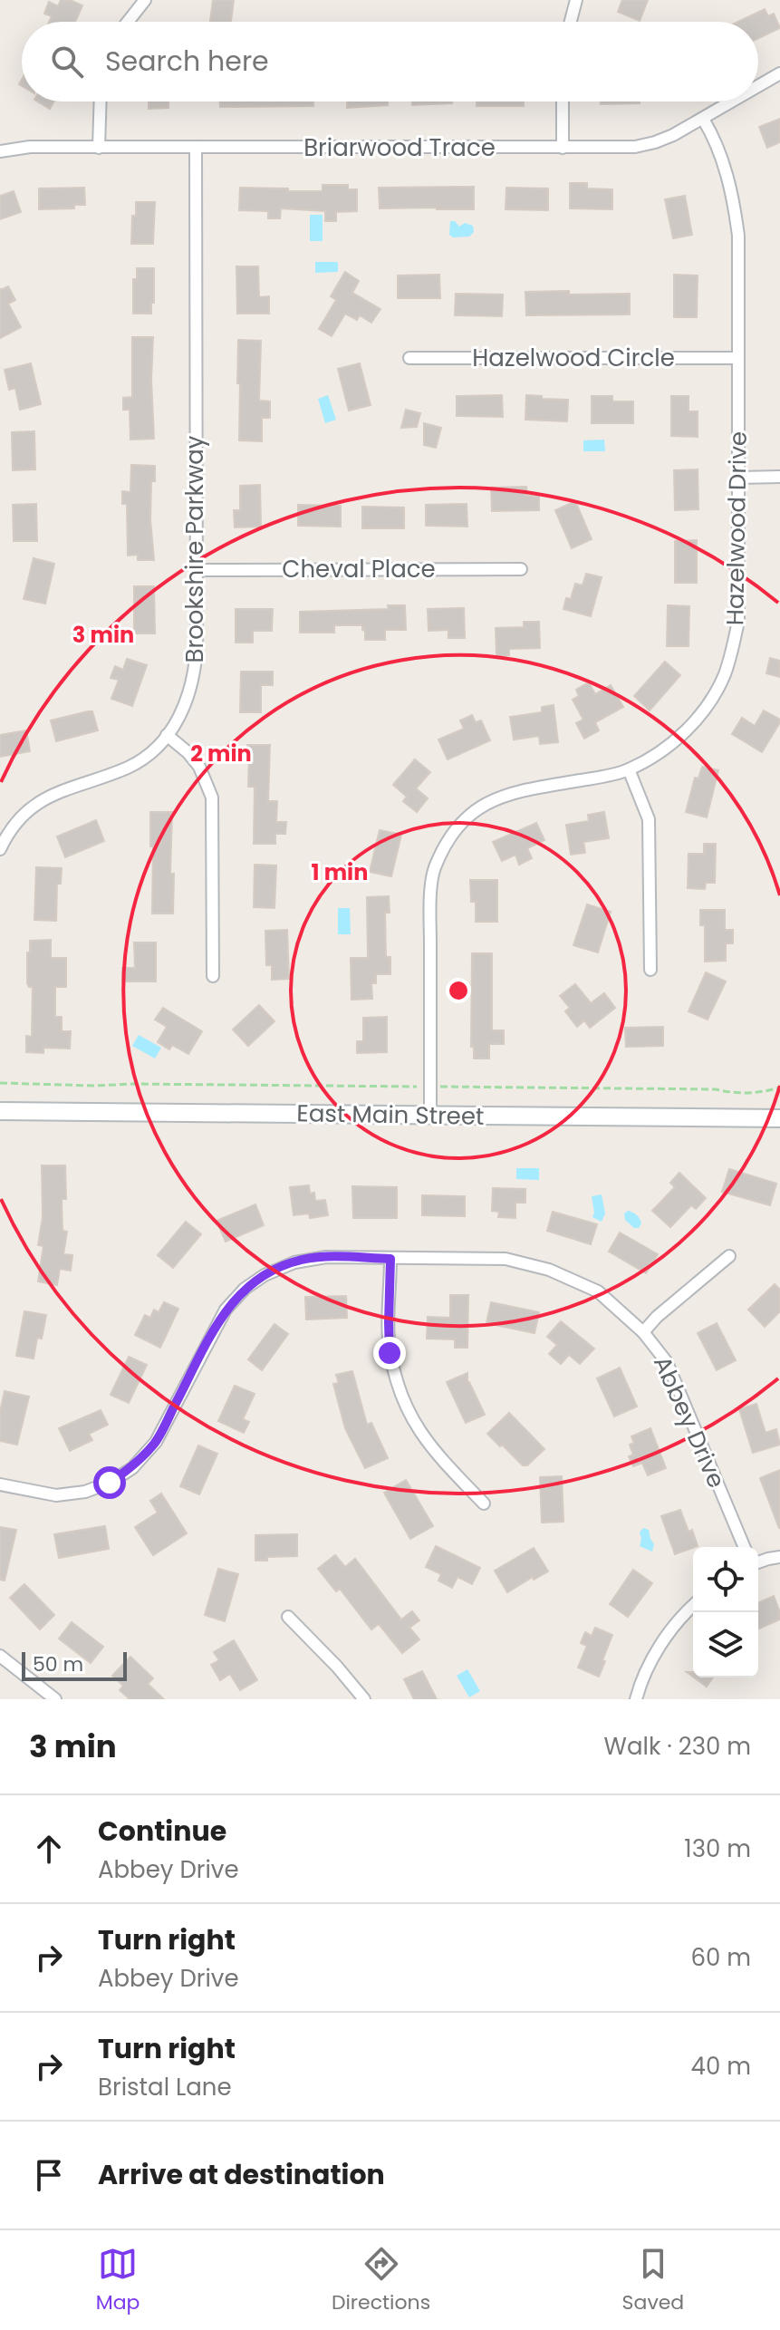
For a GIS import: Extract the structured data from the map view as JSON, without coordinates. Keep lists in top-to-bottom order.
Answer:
{
  "streets": {
    "main road": ["East Main Street"],
    "street": [
      "Briarwood Trace",
      "Hazelwood Circle",
      "Hazelwood Drive",
      "Brookshire Parkway",
      "Cheval Place",
      "Abbey Drive"
    ]
  },
  "crossings": [
    ["Briarwood Trace", "Hazelwood Drive"],
    ["Briarwood Trace", "Brookshire Parkway"],
    ["Hazelwood Circle", "Hazelwood Drive"],
    ["Hazelwood Drive", "East Main Street"],
    ["Brookshire Parkway", "Cheval Place"]
  ],
  "scale_bar": "50 m",
  "page": {
    "search": "Search here",
    "scale": "50 m",
    "heading": ["3 min", "Walk · 230 m"],
    "list": [
      ["Continue", "Abbey Drive", "130 m"],
      ["Turn right", "Abbey Drive", "60 m"],
      ["Turn right", "Bristal Lane", "40 m"],
      "Arrive at destination"
    ],
    "nav": ["Map", "Directions", "Saved"]
  },
  "rings": ["3 min", "2 min", "1 min"]
}
